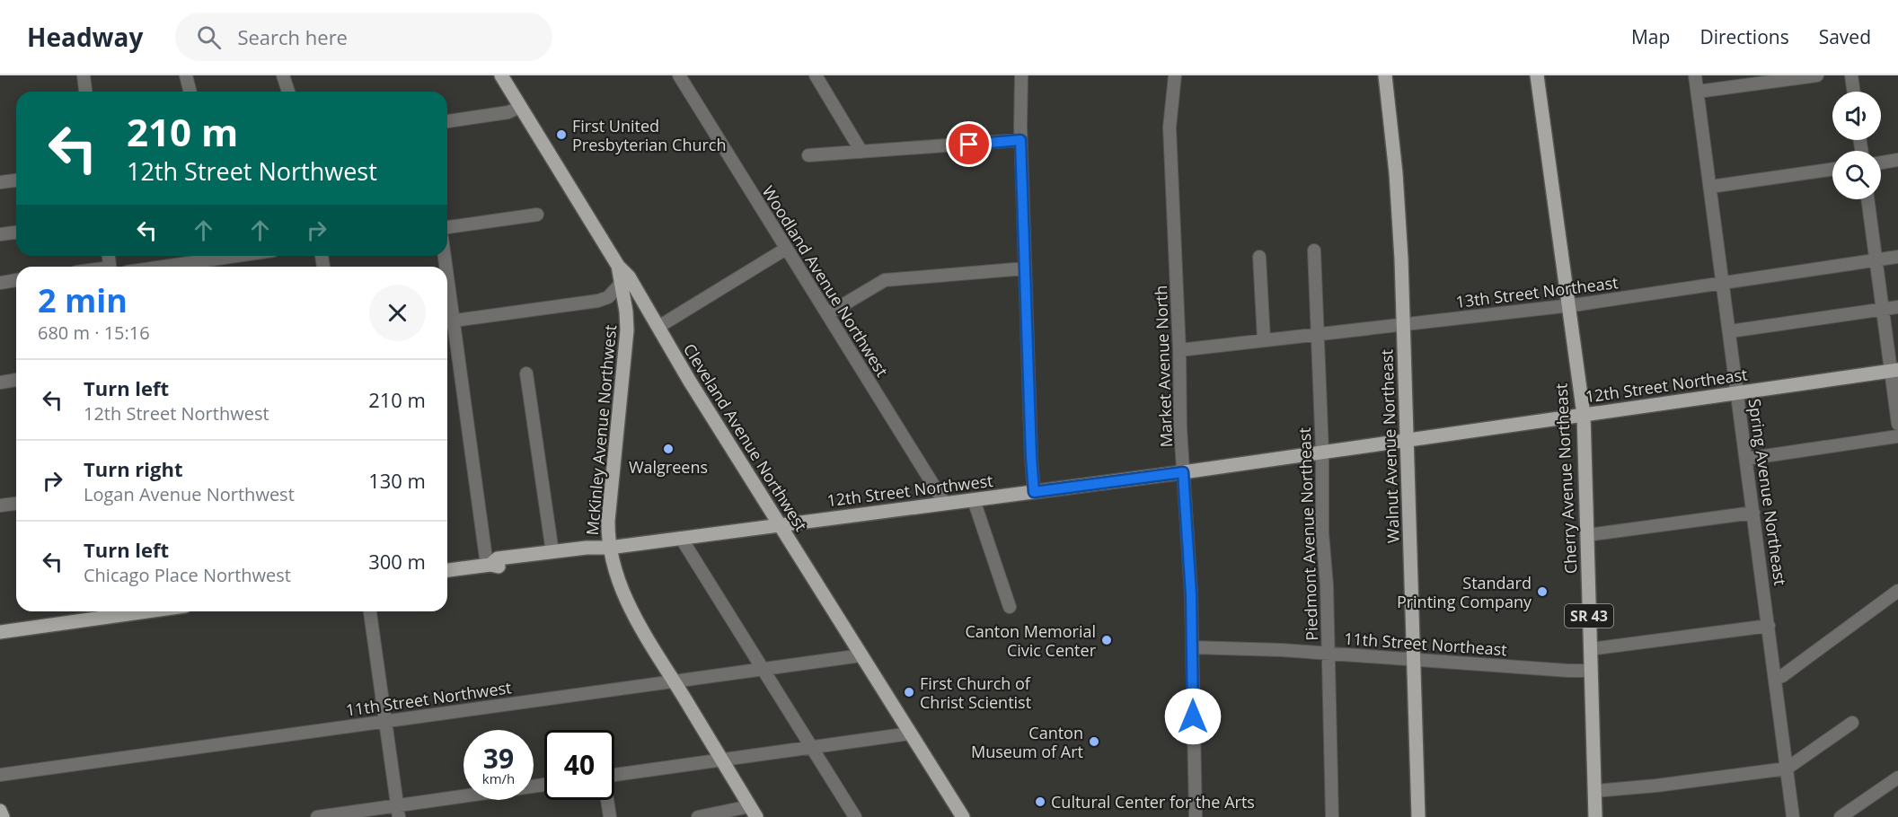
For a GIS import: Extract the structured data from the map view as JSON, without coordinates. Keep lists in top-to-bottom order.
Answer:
{
  "streets": {
    "main road": [
      "12th Street Northeast",
      "McKinley Avenue Northwest",
      "Cleveland Avenue Northwest",
      "Walnut Avenue Northeast",
      "Cherry Avenue Northeast",
      "12th Street Northwest",
      "SR 43"
    ],
    "street": [
      "Woodland Avenue Northwest",
      "13th Street Northeast",
      "Market Avenue North",
      "Spring Avenue Northeast",
      "Piedmont Avenue Northeast",
      "11th Street Northeast",
      "11th Street Northwest"
    ]
  },
  "crossings": [
    ["Woodland Avenue Northwest", "12th Street Northwest"],
    ["13th Street Northeast", "Market Avenue North"],
    ["13th Street Northeast", "Walnut Avenue Northeast"],
    ["13th Street Northeast", "Cherry Avenue Northeast"],
    ["13th Street Northeast", "Spring Avenue Northeast"],
    ["13th Street Northeast", "Piedmont Avenue Northeast"],
    ["Market Avenue North", "12th Street Northeast"],
    ["Market Avenue North", "12th Street Northwest"],
    ["Market Avenue North", "11th Street Northeast"],
    ["12th Street Northeast", "Walnut Avenue Northeast"],
    ["12th Street Northeast", "Cherry Avenue Northeast"],
    ["12th Street Northeast", "12th Street Northwest"],
    ["12th Street Northeast", "Spring Avenue Northeast"],
    ["12th Street Northeast", "Piedmont Avenue Northeast"],
    ["McKinley Avenue Northwest", "Cleveland Avenue Northwest"],
    ["McKinley Avenue Northwest", "12th Street Northwest"],
    ["McKinley Avenue Northwest", "11th Street Northwest"],
    ["Cleveland Avenue Northwest", "12th Street Northwest"],
    ["Cleveland Avenue Northwest", "11th Street Northwest"],
    ["Walnut Avenue Northeast", "11th Street Northeast"],
    ["Cherry Avenue Northeast", "11th Street Northeast"],
    ["Piedmont Avenue Northeast", "11th Street Northeast"]
  ],
  "places": [
    "First United Presbyterian Church",
    "Walgreens",
    "Standard Printing Company",
    "Canton Memorial Civic Center",
    "First Church of Christ Scientist",
    "Canton Museum of Art",
    "Cultural Center for the Arts"
  ],
  "page": {
    "header": "Headway",
    "search": "Search here",
    "nav": ["Map", "Directions", "Saved"],
    "turn": ["210 m", "12th Street Northwest"],
    "heading": ["2 min", "680 m · 15:16"],
    "list": [
      {
        "name": "Turn left",
        "note": "12th Street Northwest",
        "value": "210 m"
      },
      {
        "name": "Turn right",
        "note": "Logan Avenue Northwest",
        "value": "130 m"
      },
      {
        "name": "Turn left",
        "note": "Chicago Place Northwest",
        "value": "300 m"
      }
    ],
    "speed": "39 km/h",
    "limit": "40"
  }
}
